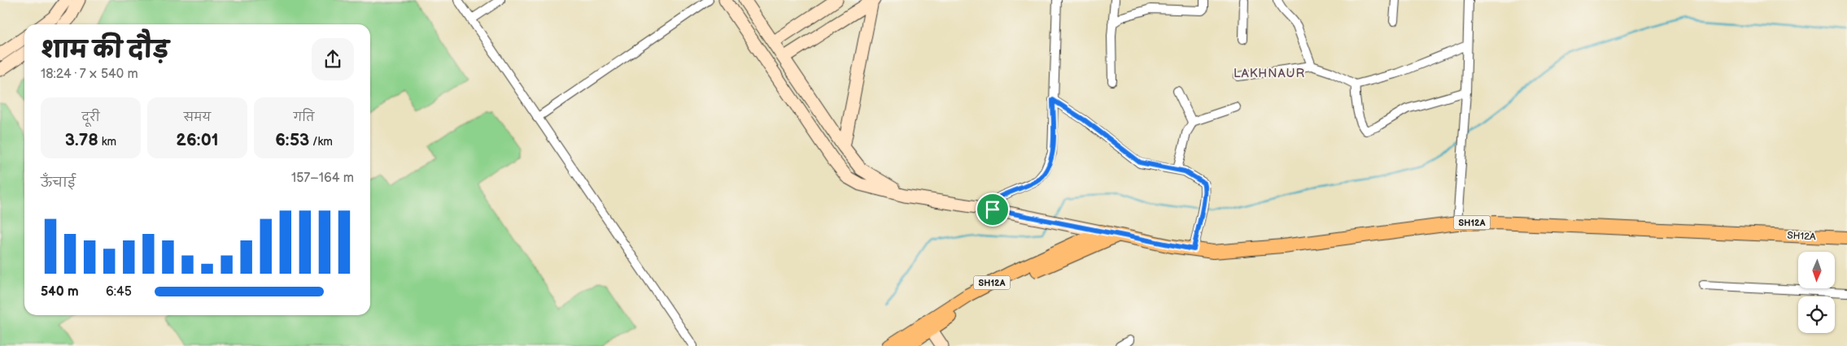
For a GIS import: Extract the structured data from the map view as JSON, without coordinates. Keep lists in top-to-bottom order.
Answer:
{
  "streets": {
    "main road": ["SH12A"]
  },
  "districts": ["LAKHNAUR"],
  "north": "bottom",
  "page": {
    "heading": ["शाम की दौड़", "18:24 · 7 × 540 m"],
    "stats": [
      ["दूरी", "3.78 km"],
      ["समय", "26:01"],
      ["गति", "6:53 /km"]
    ],
    "chart": ["ऊँचाई", "157–164 m"],
    "list": [
      {
        "name": "540 m",
        "note": "6:45"
      }
    ]
  }
}
